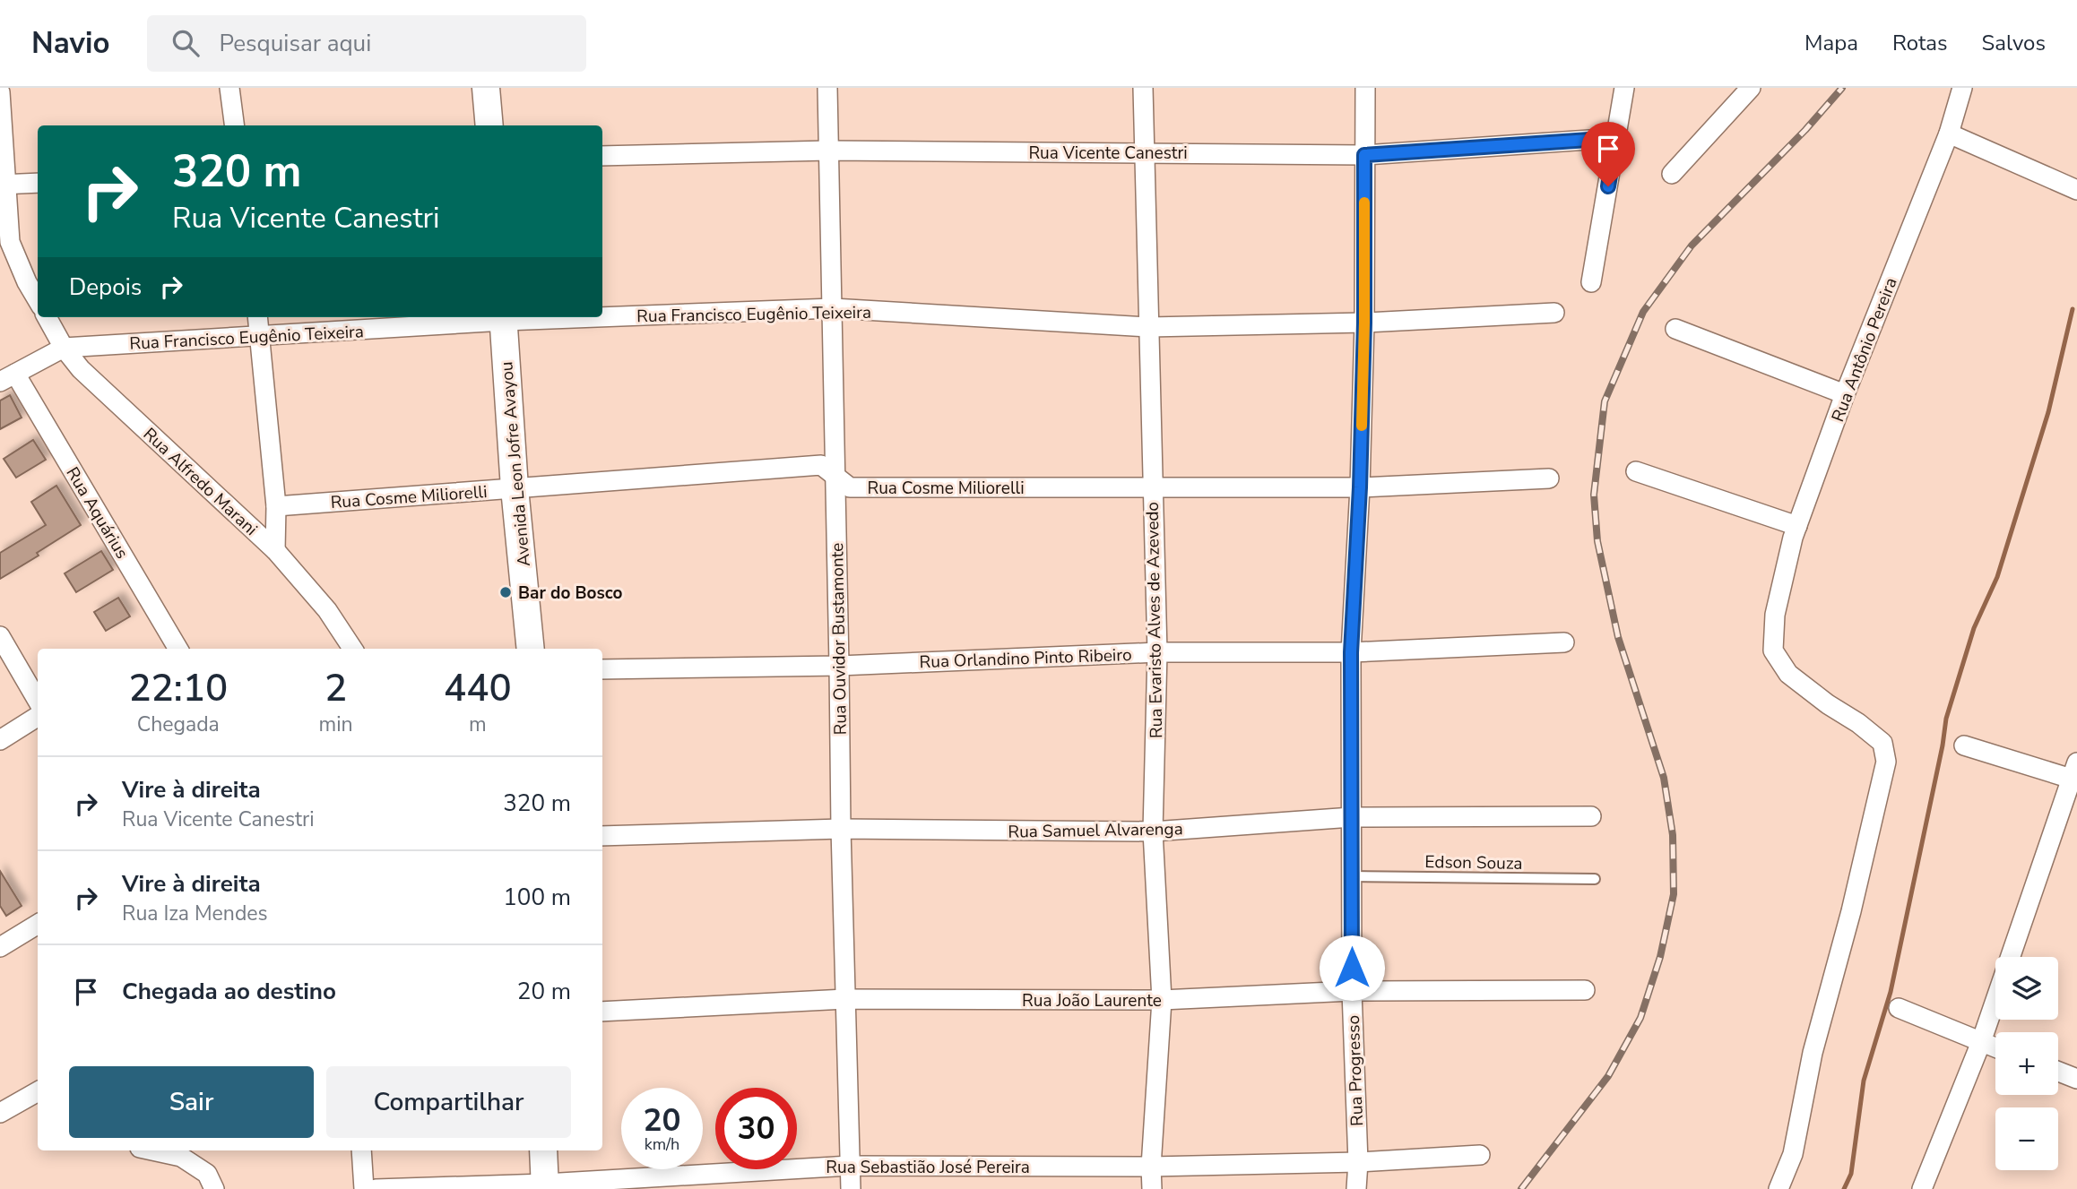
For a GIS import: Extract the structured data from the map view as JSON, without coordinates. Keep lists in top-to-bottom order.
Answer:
{
  "streets": {
    "street": [
      "Rua Vicente Canestri",
      "Rua Francisco Eugênio Teixeira",
      "Rua Antônio Pereira",
      "Avenida Leon Jofre Avayou",
      "Rua Alfredo Marani",
      "Rua Cosme Miliorelli",
      "Rua Aquárius",
      "Rua Evaristo Alves de Azevedo",
      "Rua Ouvidor Bustamonte",
      "Rua Orlandino Pinto Ribeiro",
      "Rua Samuel Alvarenga",
      "Rua João Laurente",
      "Rua Progresso",
      "Rua Sebastião José Pereira"
    ],
    "lane": ["Edson Souza"]
  },
  "crossings": [
    ["Rua Vicente Canestri", "Rua Evaristo Alves de Azevedo"],
    ["Rua Vicente Canestri", "Rua Ouvidor Bustamonte"],
    ["Rua Vicente Canestri", "Rua Progresso"],
    ["Rua Francisco Eugênio Teixeira", "Avenida Leon Jofre Avayou"],
    ["Rua Francisco Eugênio Teixeira", "Rua Alfredo Marani"],
    ["Rua Francisco Eugênio Teixeira", "Rua Aquárius"],
    ["Rua Francisco Eugênio Teixeira", "Rua Evaristo Alves de Azevedo"],
    ["Rua Francisco Eugênio Teixeira", "Rua Ouvidor Bustamonte"],
    ["Rua Francisco Eugênio Teixeira", "Rua Progresso"],
    ["Avenida Leon Jofre Avayou", "Rua Cosme Miliorelli"],
    ["Rua Cosme Miliorelli", "Rua Evaristo Alves de Azevedo"],
    ["Rua Cosme Miliorelli", "Rua Ouvidor Bustamonte"],
    ["Rua Cosme Miliorelli", "Rua Progresso"],
    ["Rua Evaristo Alves de Azevedo", "Rua Orlandino Pinto Ribeiro"],
    ["Rua Evaristo Alves de Azevedo", "Rua Samuel Alvarenga"],
    ["Rua Evaristo Alves de Azevedo", "Rua João Laurente"],
    ["Rua Evaristo Alves de Azevedo", "Rua Sebastião José Pereira"],
    ["Rua Ouvidor Bustamonte", "Rua Orlandino Pinto Ribeiro"],
    ["Rua Ouvidor Bustamonte", "Rua Samuel Alvarenga"],
    ["Rua Ouvidor Bustamonte", "Rua João Laurente"],
    ["Rua Ouvidor Bustamonte", "Rua Sebastião José Pereira"],
    ["Rua Orlandino Pinto Ribeiro", "Rua Progresso"],
    ["Rua Samuel Alvarenga", "Rua Progresso"],
    ["Edson Souza", "Rua Progresso"],
    ["Rua João Laurente", "Rua Progresso"],
    ["Rua Progresso", "Rua Sebastião José Pereira"]
  ],
  "places": ["Bar do Bosco"],
  "page": {
    "header": "Navio",
    "search": "Pesquisar aqui",
    "nav": ["Mapa", "Rotas", "Salvos"],
    "turn": ["320 m", "Rua Vicente Canestri"],
    "then": "Depois",
    "eta": [
      "22:10",
      "Chegada",
      "2",
      "min",
      "440",
      "m"
    ],
    "list": [
      {
        "name": "Vire à direita",
        "note": "Rua Vicente Canestri",
        "value": "320 m"
      },
      {
        "name": "Vire à direita",
        "note": "Rua Iza Mendes",
        "value": "100 m"
      },
      {
        "name": "Chegada ao destino",
        "value": "20 m"
      }
    ],
    "map_buttons": ["+", "−"],
    "buttons": ["Sair", "Compartilhar"],
    "speed": "20 km/h",
    "limit": "30"
  }
}
